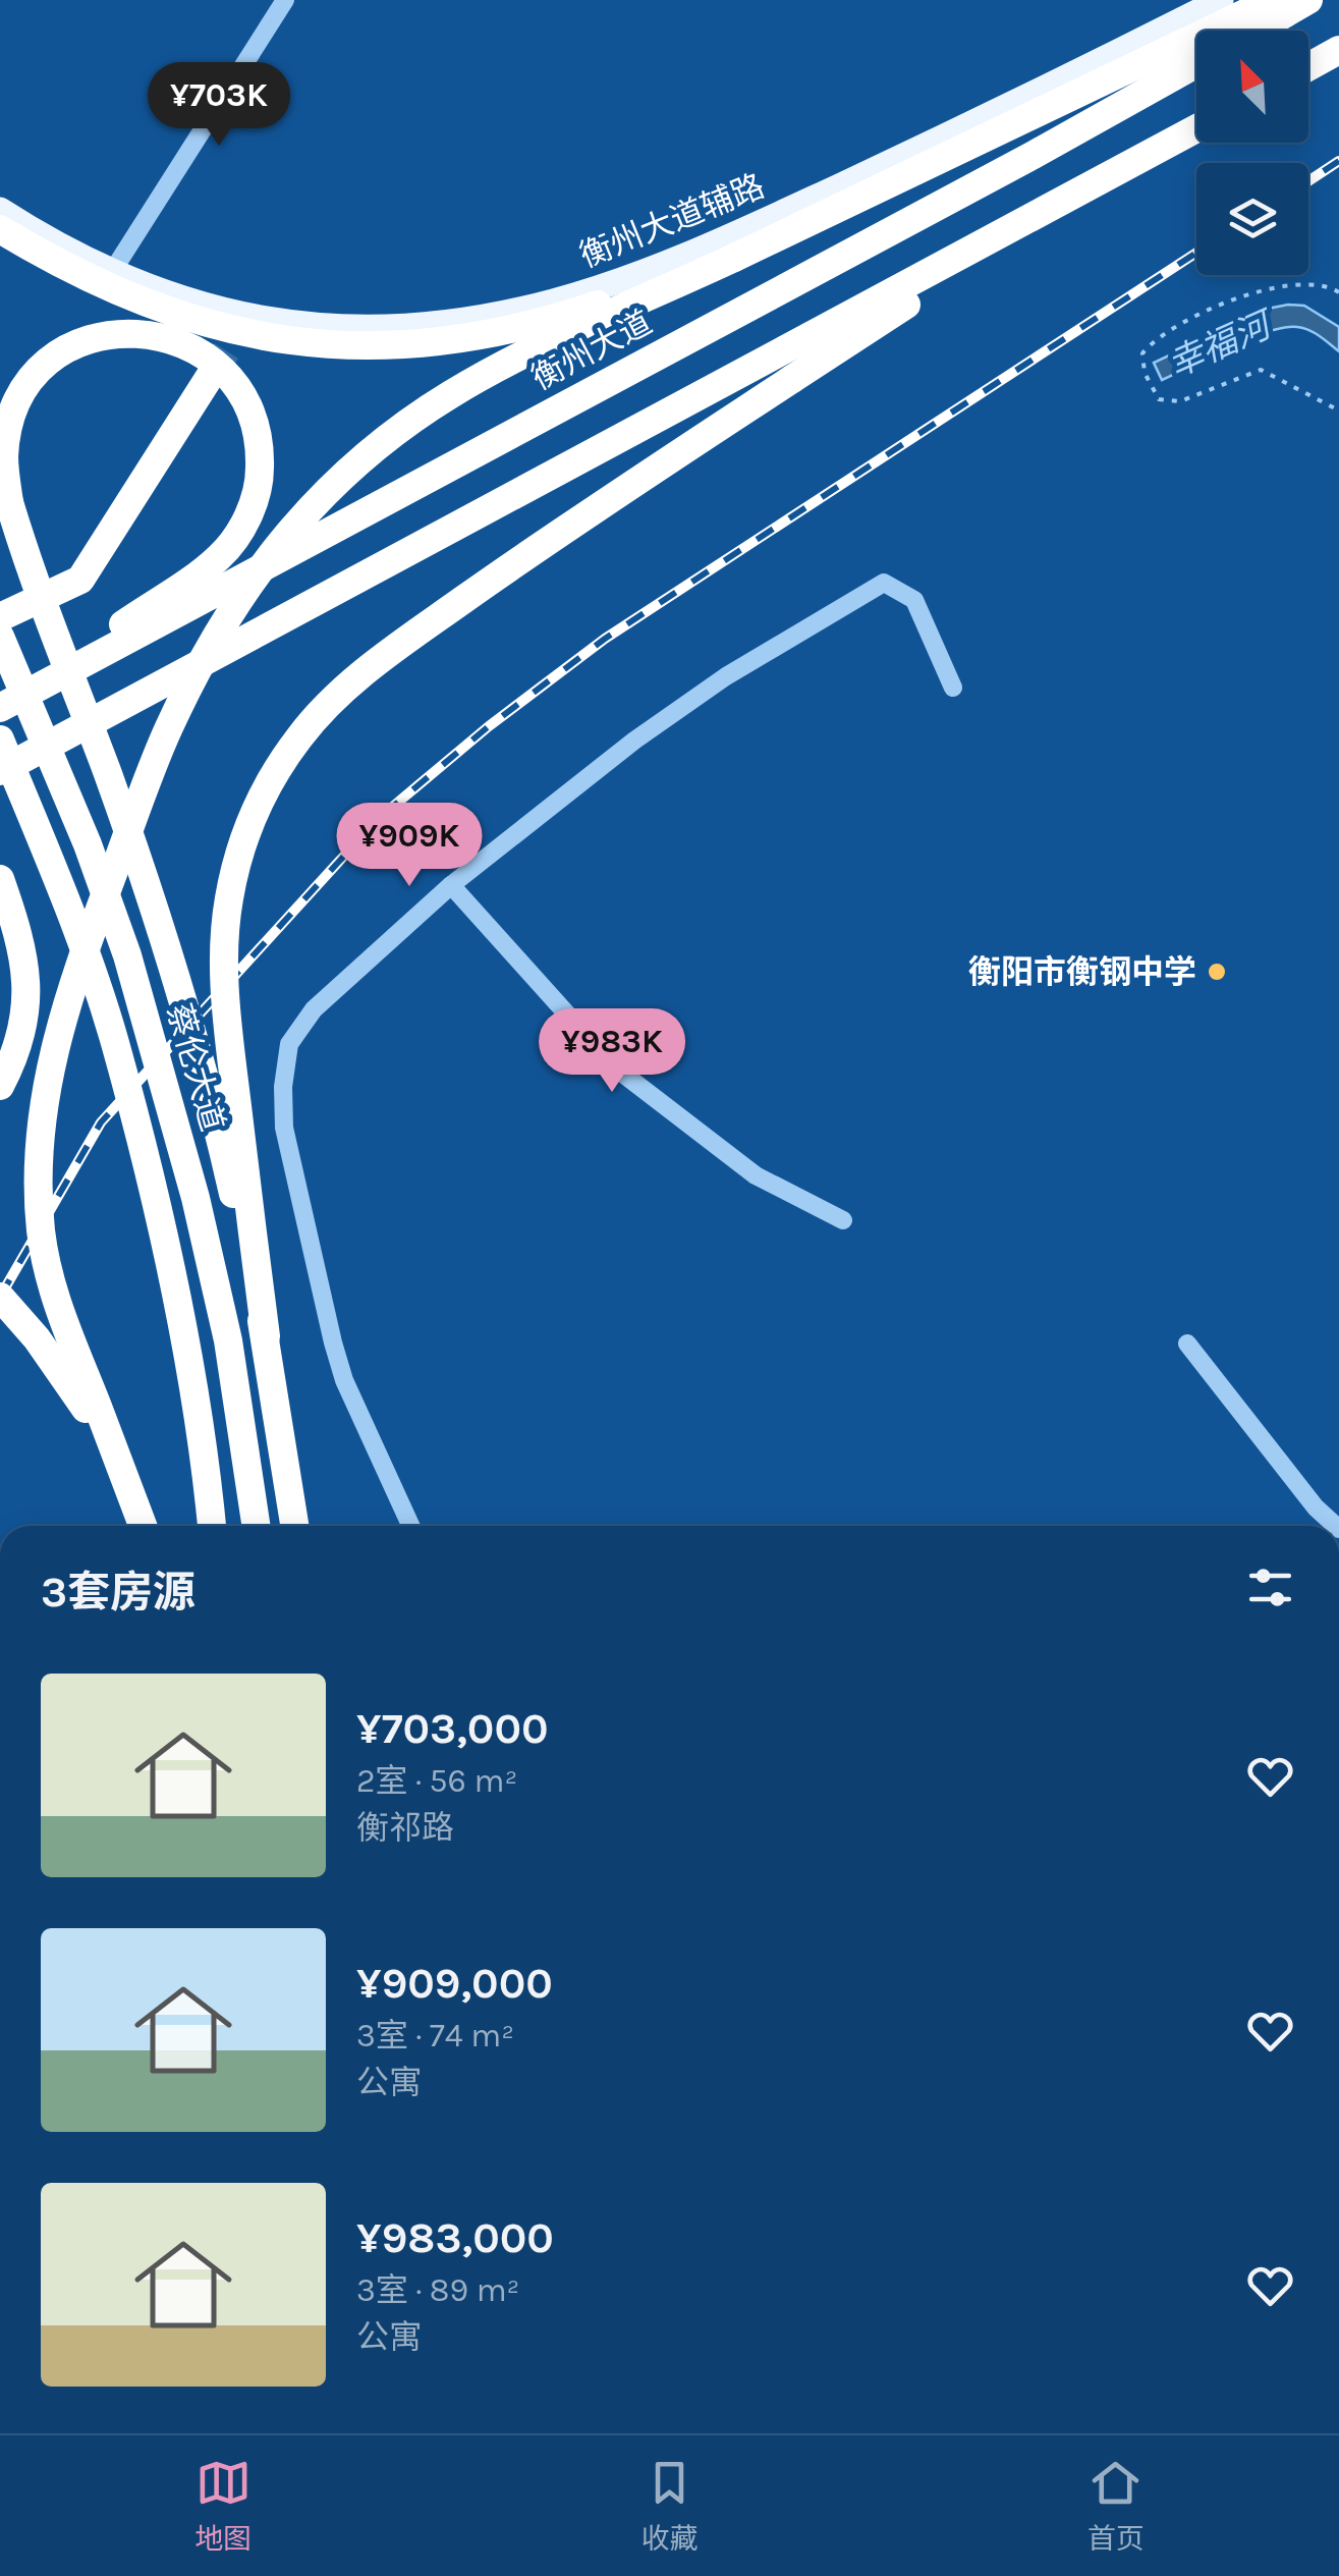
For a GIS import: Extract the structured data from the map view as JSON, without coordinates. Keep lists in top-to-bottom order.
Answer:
{
  "streets": {
    "highway": ["衡州大道", "蔡伦大道"],
    "main road": ["衡州大道辅路"]
  },
  "water": ["幸福河"],
  "places": ["衡阳市衡钢中学"],
  "north": "top left",
  "page": {
    "price": ["¥703K", "¥909K", "¥983K"],
    "heading": "3套房源",
    "list": [
      {
        "name": "¥703,000",
        "note": "2室 · 56 m² · 衡祁路"
      },
      {
        "name": "¥909,000",
        "note": "3室 · 74 m² · 公寓"
      },
      {
        "name": "¥983,000",
        "note": "3室 · 89 m² · 公寓"
      }
    ],
    "tabs": ["地图", "收藏", "首页"]
  }
}
